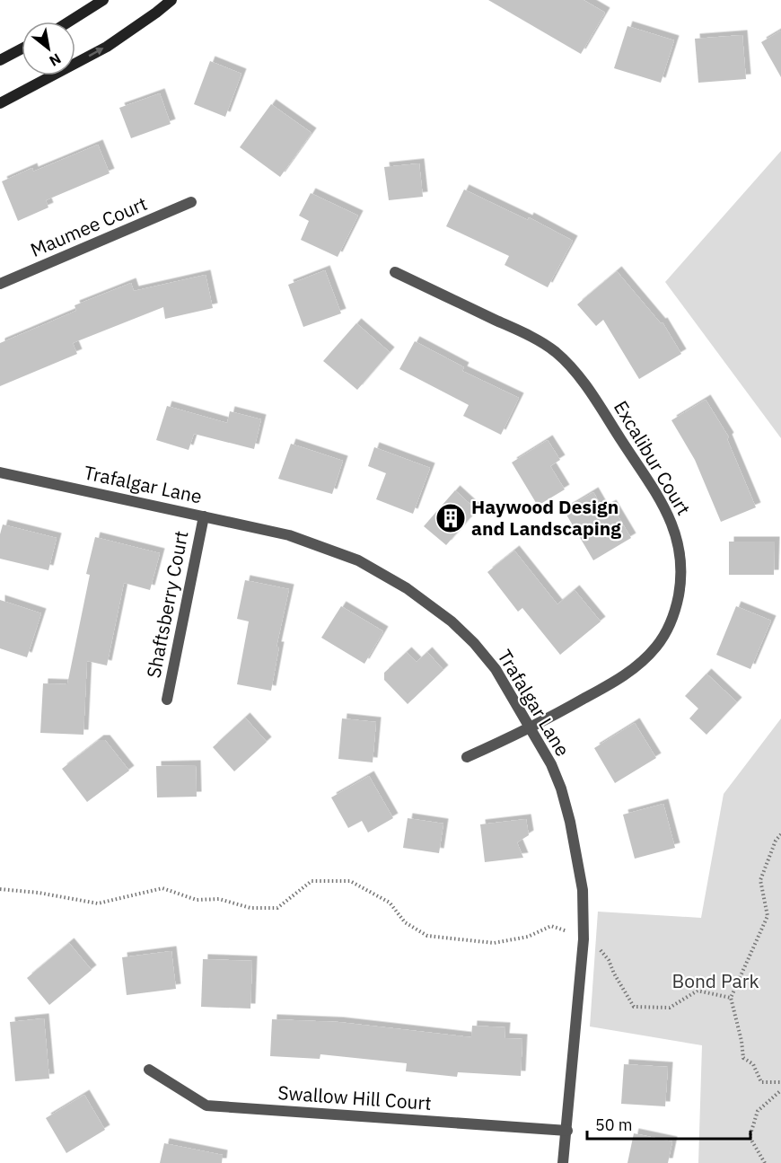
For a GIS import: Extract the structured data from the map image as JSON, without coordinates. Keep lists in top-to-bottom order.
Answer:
{
  "streets": {
    "street": [
      "Maumee Court",
      "Excalibur Court",
      "Trafalgar Lane",
      "Shaftsberry Court",
      "Swallow Hill Court"
    ]
  },
  "crossings": [
    ["Excalibur Court", "Trafalgar Lane"],
    ["Trafalgar Lane", "Shaftsberry Court"],
    ["Trafalgar Lane", "Swallow Hill Court"]
  ],
  "parks": ["Bond Park"],
  "places": {
    "building": ["Haywood Design and Landscaping"]
  },
  "scale_bar": "50 m",
  "north": "bottom right"
}
